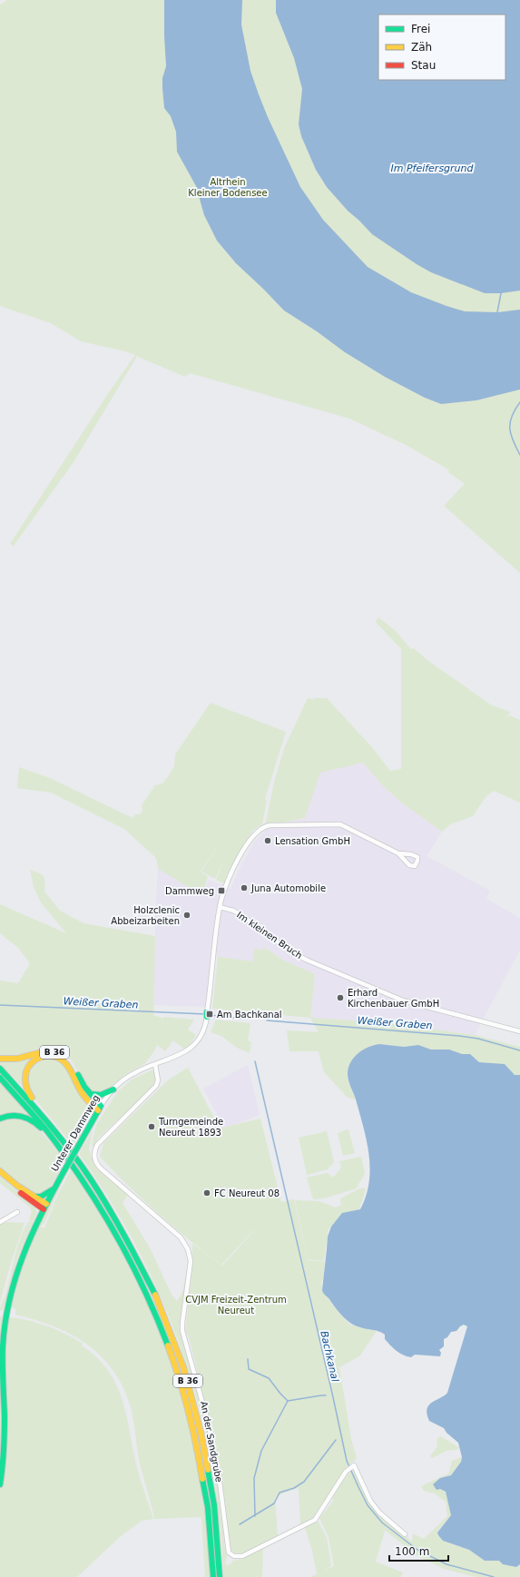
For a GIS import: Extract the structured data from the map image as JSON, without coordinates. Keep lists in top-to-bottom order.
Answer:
{
  "streets": {
    "main road": ["B 36", "Unterer Dammweg"],
    "street": ["Im kleinen Bruch", "An der Sandgrube"]
  },
  "crossings": [
    ["Im kleinen Bruch", "Unterer Dammweg"],
    ["B 36", "Unterer Dammweg"],
    ["Unterer Dammweg", "An der Sandgrube"]
  ],
  "water": ["Im Pfeifersgrund", "Weißer Graben", "Bachkanal"],
  "parks": ["Altrhein Kleiner Bodensee", "CVJM Freizeit-Zentrum Neureut"],
  "places": {
    "other": [
      "Lensation GmbH",
      "Juna Automobile",
      "Holzclenic Abbeizarbeiten",
      "Erhard Kirchenbauer GmbH",
      "Turngemeinde Neureut 1893",
      "FC Neureut 08"
    ],
    "transit": ["Dammweg", "Am Bachkanal"]
  },
  "legend": ["Frei", "Zäh", "Stau"],
  "scale_bar": "100 m"
}
